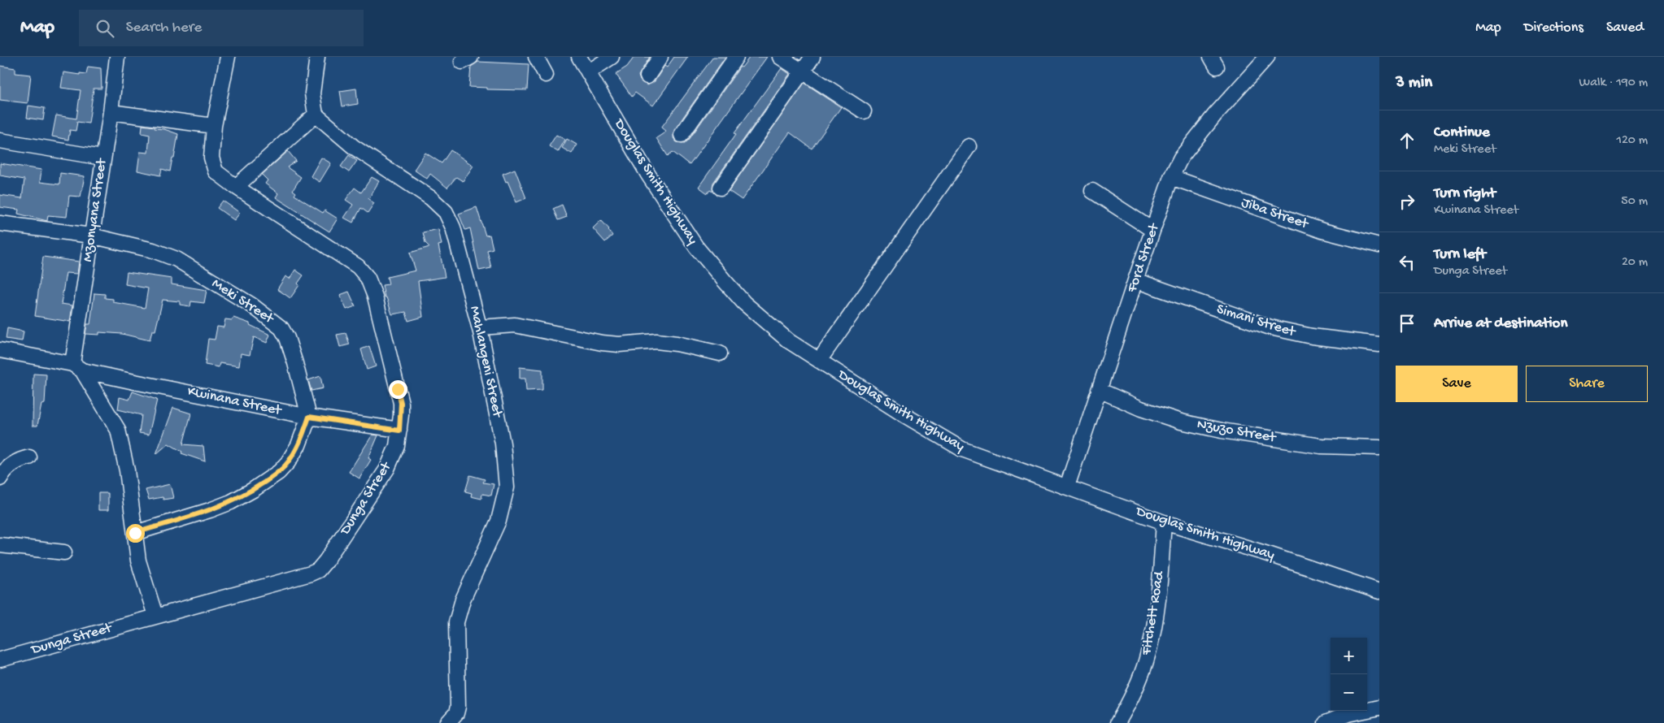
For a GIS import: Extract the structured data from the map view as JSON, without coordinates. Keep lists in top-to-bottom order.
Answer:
{
  "streets": {
    "street": [
      "Douglas Smith Highway",
      "Mzonyana Street",
      "Jiba Street",
      "Ford Street",
      "Meki Street",
      "Simani Street",
      "Mahlangeni Street",
      "Kwinana Street",
      "Nzuzo Street",
      "Dunga Street",
      "Fitchett Road"
    ]
  },
  "crossings": [
    ["Douglas Smith Highway", "Ford Street"],
    ["Douglas Smith Highway", "Fitchett Road"],
    ["Mzonyana Street", "Meki Street"],
    ["Mzonyana Street", "Kwinana Street"],
    ["Jiba Street", "Ford Street"],
    ["Ford Street", "Simani Street"],
    ["Ford Street", "Nzuzo Street"],
    ["Meki Street", "Kwinana Street"],
    ["Kwinana Street", "Dunga Street"]
  ],
  "page": {
    "header": "Map",
    "search": "Search here",
    "nav": ["Map", "Directions", "Saved"],
    "heading": ["3 min", "Walk · 190 m"],
    "list": [
      ["Continue", "Meki Street", "120 m"],
      ["Turn right", "Kwinana Street", "50 m"],
      ["Turn left", "Dunga Street", "20 m"],
      "Arrive at destination"
    ],
    "buttons": ["Save", "Share"],
    "map_buttons": ["+", "−"]
  }
}
